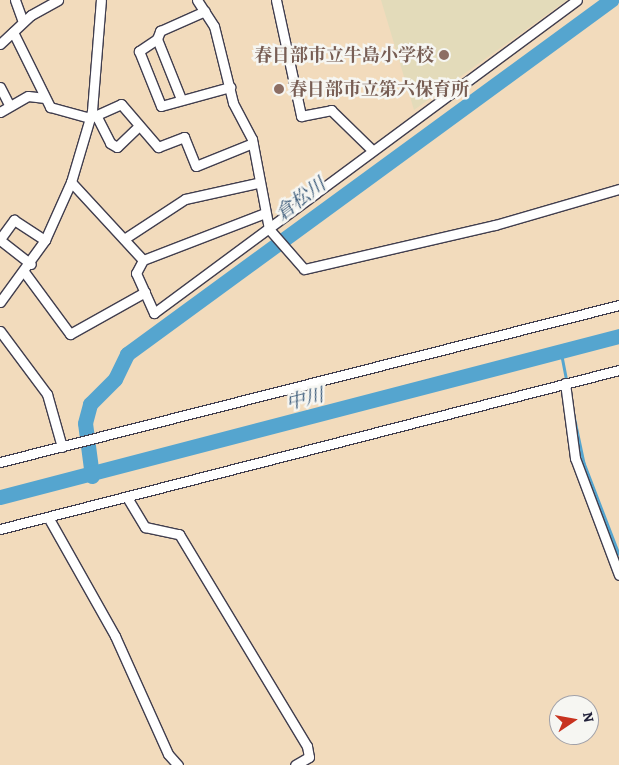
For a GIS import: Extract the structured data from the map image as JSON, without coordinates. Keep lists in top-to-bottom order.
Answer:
{
  "water": ["倉松川", "中川"],
  "places": ["春日部市立牛島小学校", "春日部市立第六保育所"],
  "north": "right"
}
